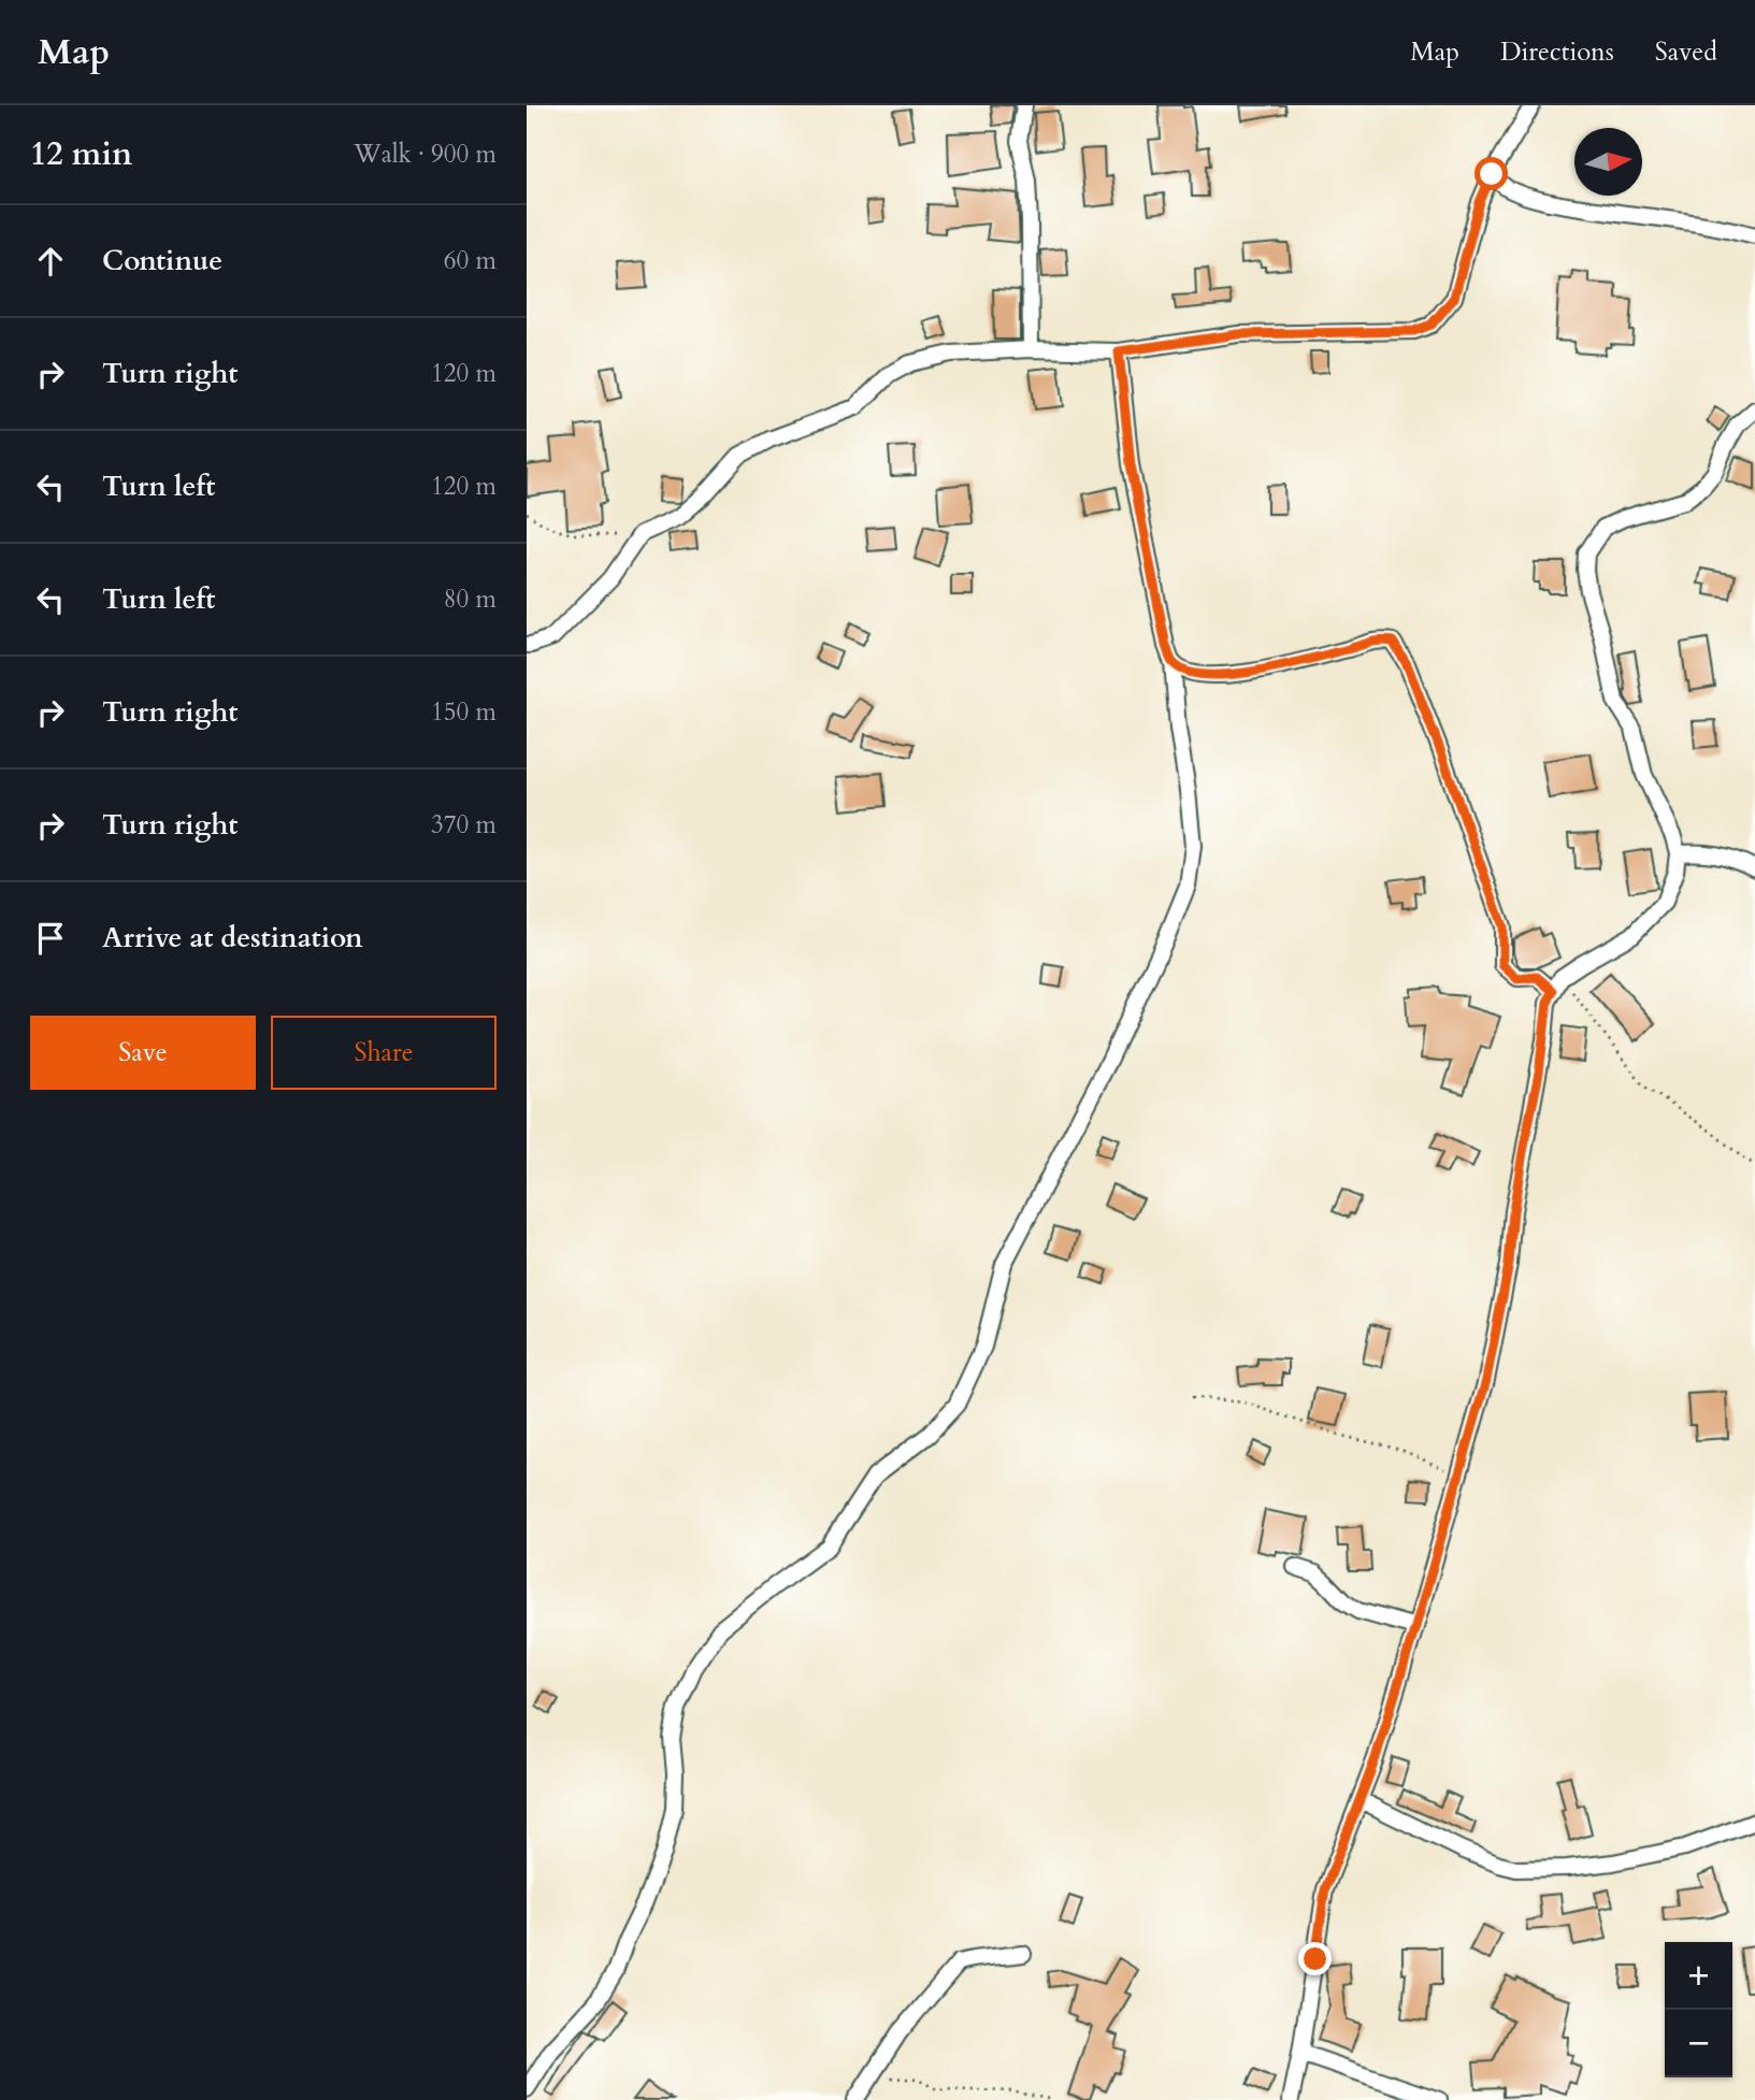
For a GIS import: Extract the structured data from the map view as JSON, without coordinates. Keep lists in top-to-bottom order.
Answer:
{
  "north": "right",
  "page": {
    "header": "Map",
    "nav": ["Map", "Directions", "Saved"],
    "heading": ["12 min", "Walk · 900 m"],
    "list": [
      ["Continue", "60 m"],
      ["Turn right", "120 m"],
      ["Turn left", "120 m"],
      ["Turn left", "80 m"],
      ["Turn right", "150 m"],
      ["Turn right", "370 m"],
      "Arrive at destination"
    ],
    "buttons": ["Save", "Share"],
    "map_buttons": ["+", "−"]
  }
}
